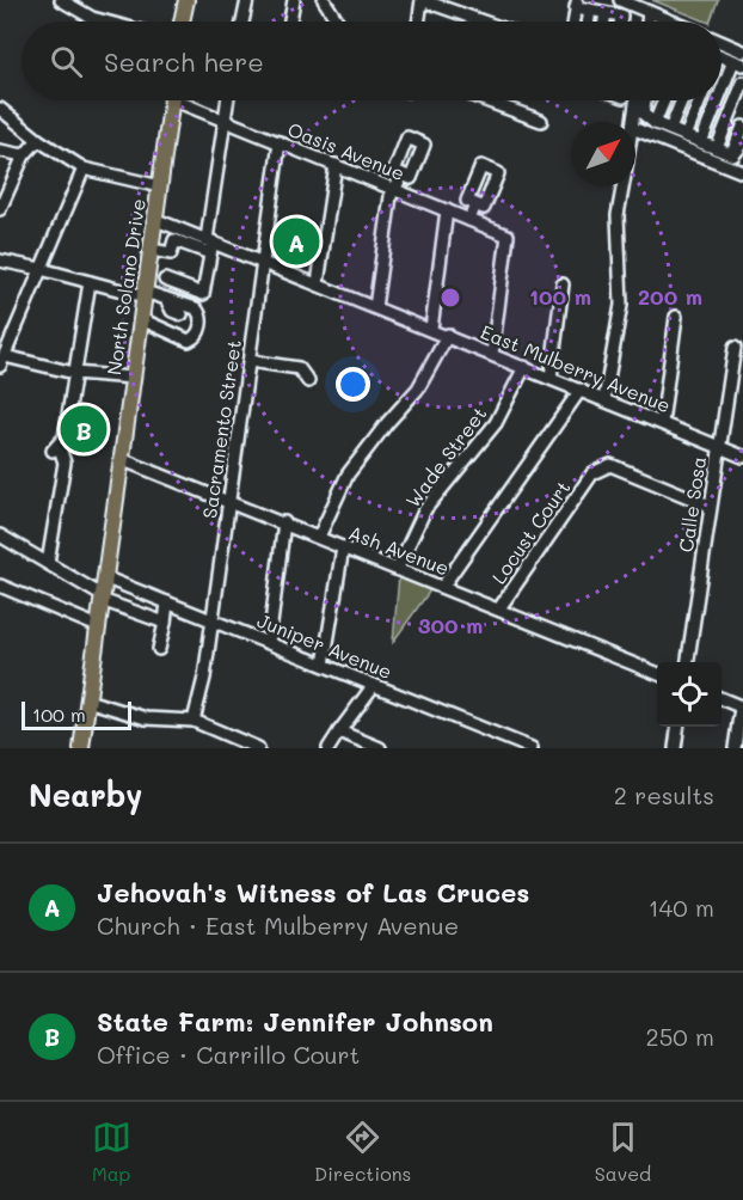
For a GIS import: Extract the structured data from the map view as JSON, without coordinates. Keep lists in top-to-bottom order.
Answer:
{
  "streets": {
    "main road": ["North Solano Drive"],
    "street": [
      "Oasis Avenue",
      "East Mulberry Avenue",
      "Sacramento Street",
      "Wade Street",
      "Calle Sosa",
      "Locust Court",
      "Ash Avenue",
      "Juniper Avenue"
    ]
  },
  "crossings": [
    ["Oasis Avenue", "East Mulberry Avenue"],
    ["Oasis Avenue", "Sacramento Street"],
    ["North Solano Drive", "East Mulberry Avenue"],
    ["North Solano Drive", "Ash Avenue"],
    ["North Solano Drive", "Juniper Avenue"],
    ["East Mulberry Avenue", "Sacramento Street"],
    ["East Mulberry Avenue", "Wade Street"],
    ["East Mulberry Avenue", "Calle Sosa"],
    ["Sacramento Street", "Ash Avenue"],
    ["Sacramento Street", "Juniper Avenue"],
    ["Wade Street", "Ash Avenue"],
    ["Calle Sosa", "Locust Court"],
    ["Locust Court", "Ash Avenue"]
  ],
  "scale_bar": "100 m",
  "north": "top right",
  "page": {
    "search": "Search here",
    "pins": ["A", "B"],
    "scale": "100 m",
    "heading": ["Nearby", "2 results"],
    "list": [
      {
        "mark": "A",
        "name": "Jehovah's Witness of Las Cruces",
        "note": "Church · East Mulberry Avenue",
        "value": "140 m"
      },
      {
        "mark": "B",
        "name": "State Farm: Jennifer Johnson",
        "note": "Office · Carrillo Court",
        "value": "250 m"
      }
    ],
    "nav": ["Map", "Directions", "Saved"]
  },
  "rings": ["100 m", "200 m", "300 m"]
}
